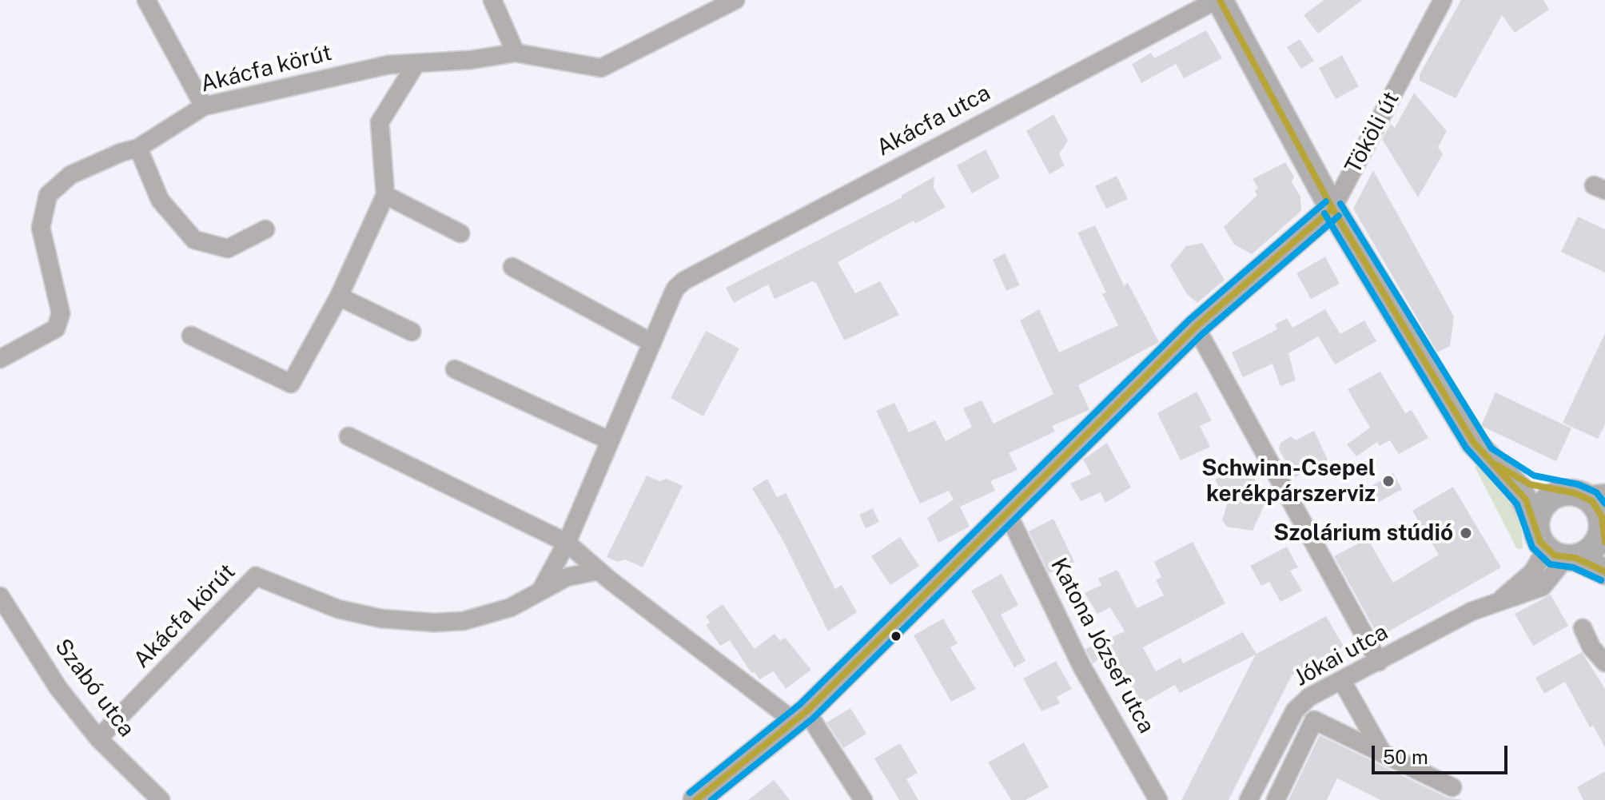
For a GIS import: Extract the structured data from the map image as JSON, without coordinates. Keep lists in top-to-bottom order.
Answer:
{
  "streets": {
    "street": [
      "Akácfa körút",
      "Akácfa utca",
      "Tököli út",
      "Katona József utca",
      "Jókai utca",
      "Szabó utca"
    ]
  },
  "crossings": [
    ["Akácfa körút", "Akácfa utca"],
    ["Akácfa körút", "Szabó utca"],
    ["Tököli út", "Katona József utca"]
  ],
  "places": ["Schwinn-Csepel kerékpárszerviz", "Szolárium stúdió"],
  "scale_bar": "50 m"
}
